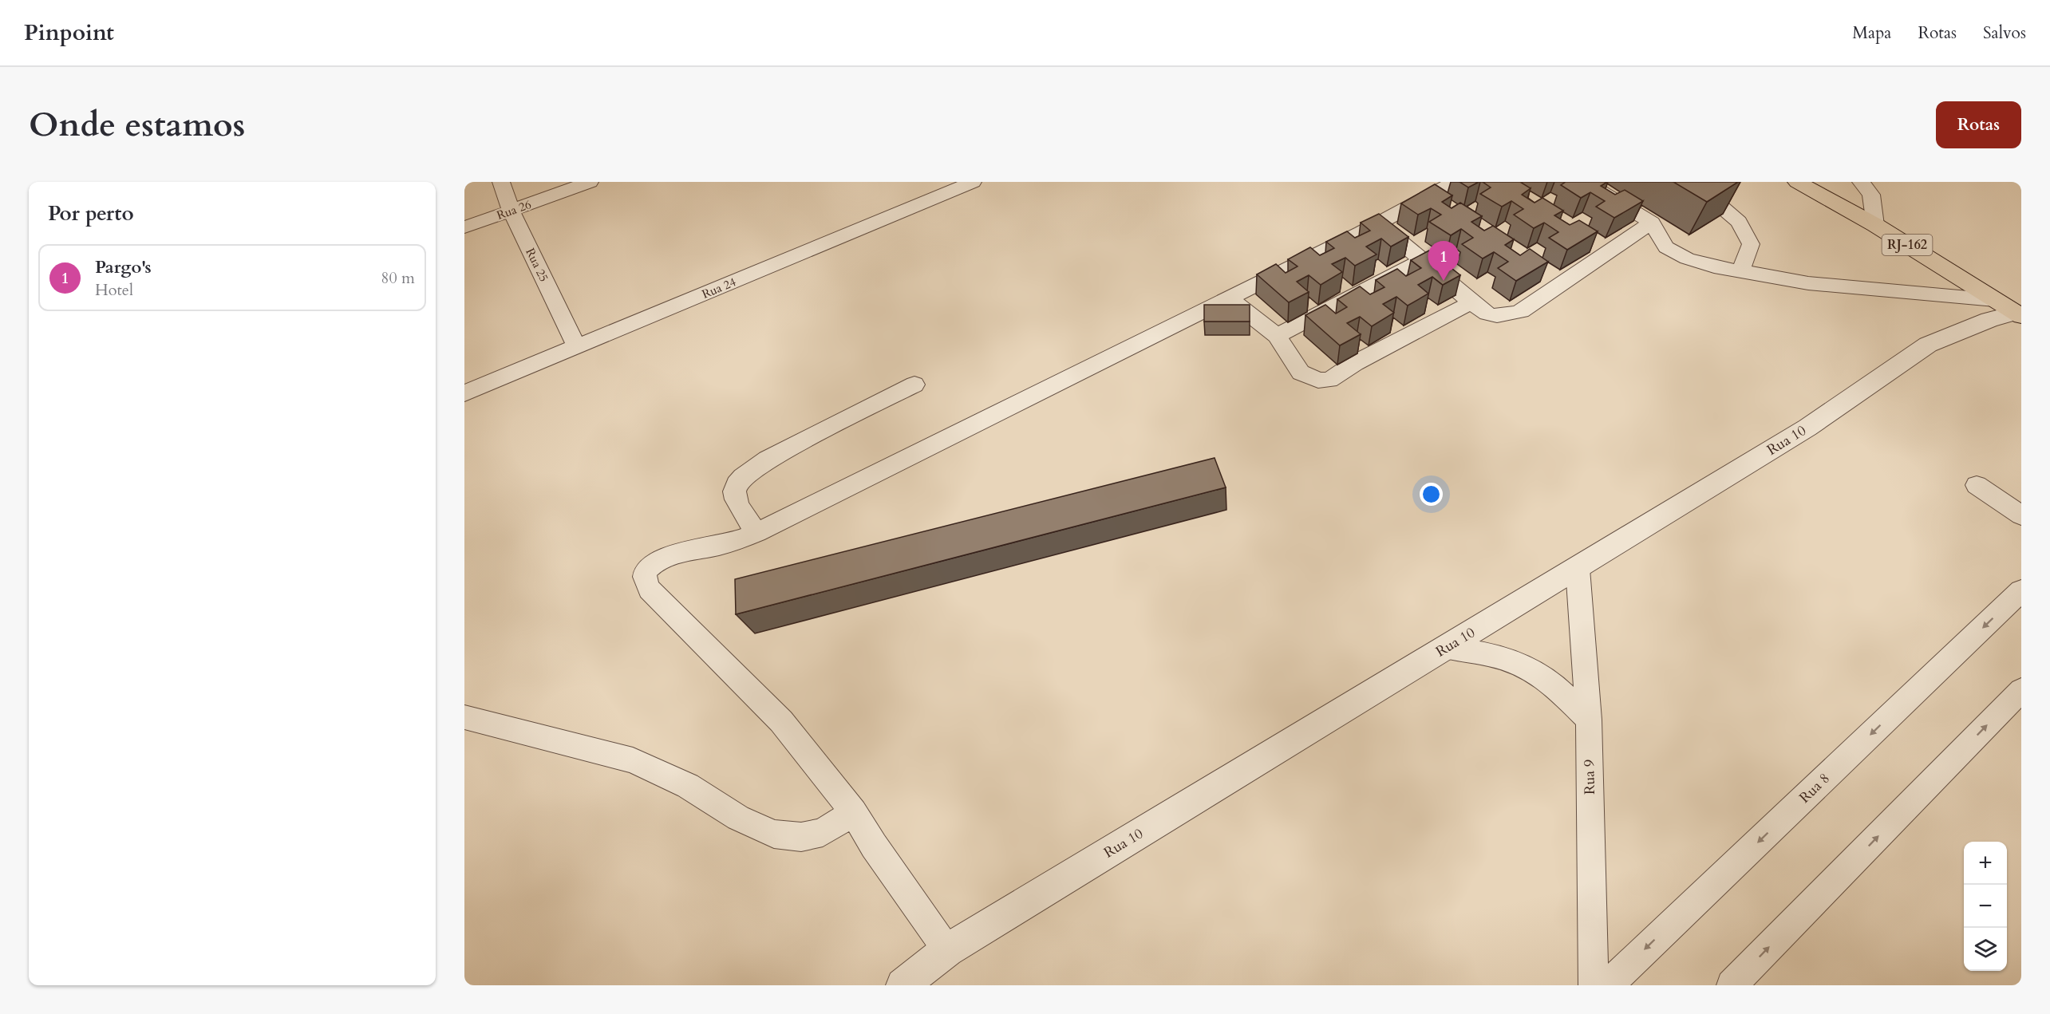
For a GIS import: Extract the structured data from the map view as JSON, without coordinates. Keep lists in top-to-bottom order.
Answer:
{
  "streets": {
    "main road": ["RJ-162"],
    "street": [
      "Rua 26",
      "Rua 25",
      "Rua 24",
      "Rua 10",
      "Rua 9",
      "Rua 8"
    ]
  },
  "crossings": [
    ["Rua 26", "Rua 25"],
    ["RJ-162", "Rua 10"],
    ["Rua 25", "Rua 24"],
    ["Rua 10", "Rua 9"]
  ],
  "page": {
    "header": "Pinpoint",
    "nav": ["Mapa", "Rotas", "Salvos"],
    "buttons": "Rotas",
    "title": "Onde estamos",
    "heading": "Por perto",
    "pins": "1",
    "list": [
      {
        "mark": "1",
        "name": "Pargo's",
        "note": "Hotel",
        "value": "80 m"
      }
    ],
    "map_buttons": ["+", "−"]
  }
}
